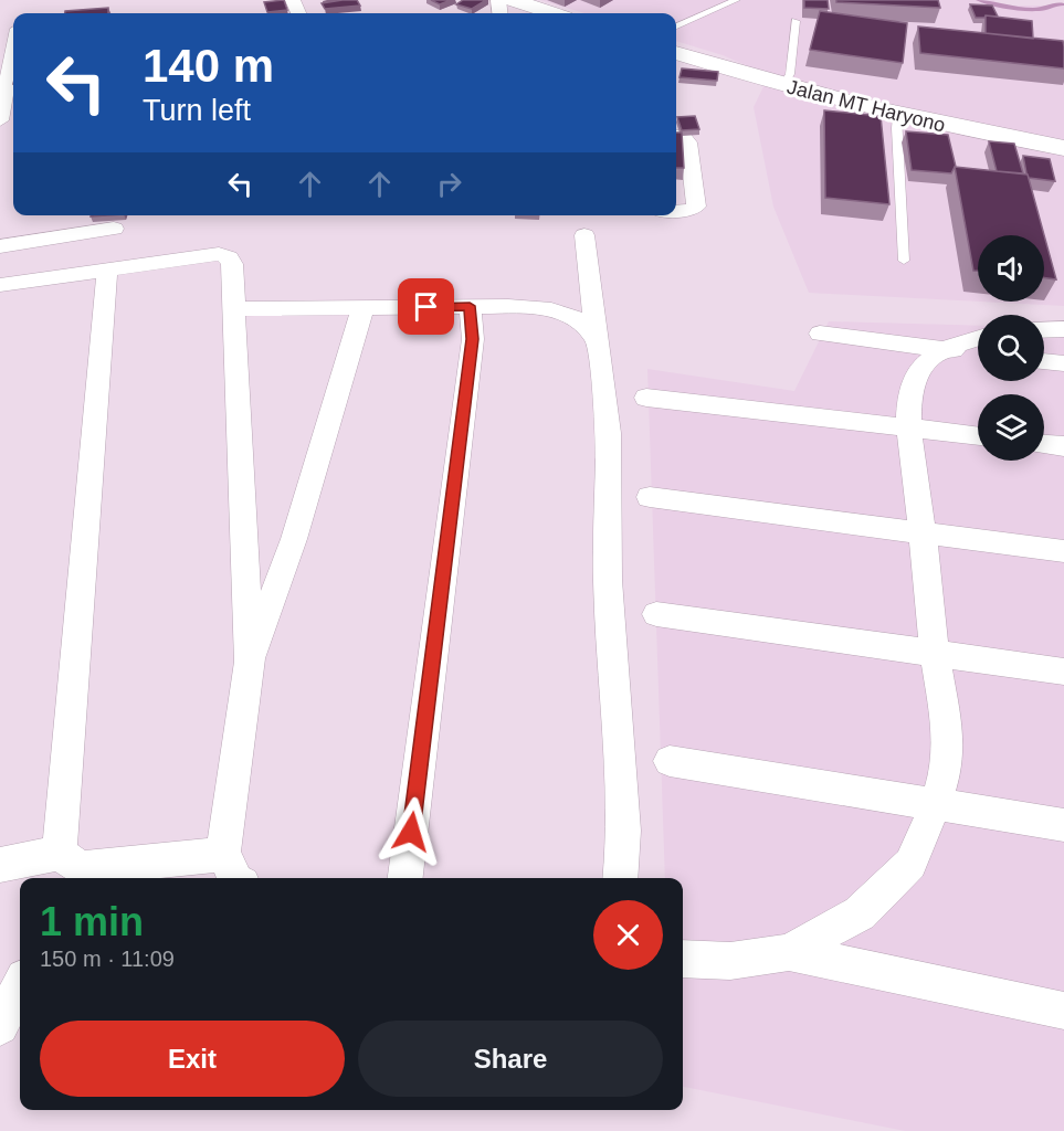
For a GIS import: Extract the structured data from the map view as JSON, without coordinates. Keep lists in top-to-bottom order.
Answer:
{
  "streets": {
    "main road": ["Jalan MT Haryono"]
  },
  "page": {
    "turn": ["140 m", "Turn left"],
    "heading": ["1 min", "150 m · 11:09"],
    "buttons": ["Exit", "Share"]
  }
}
